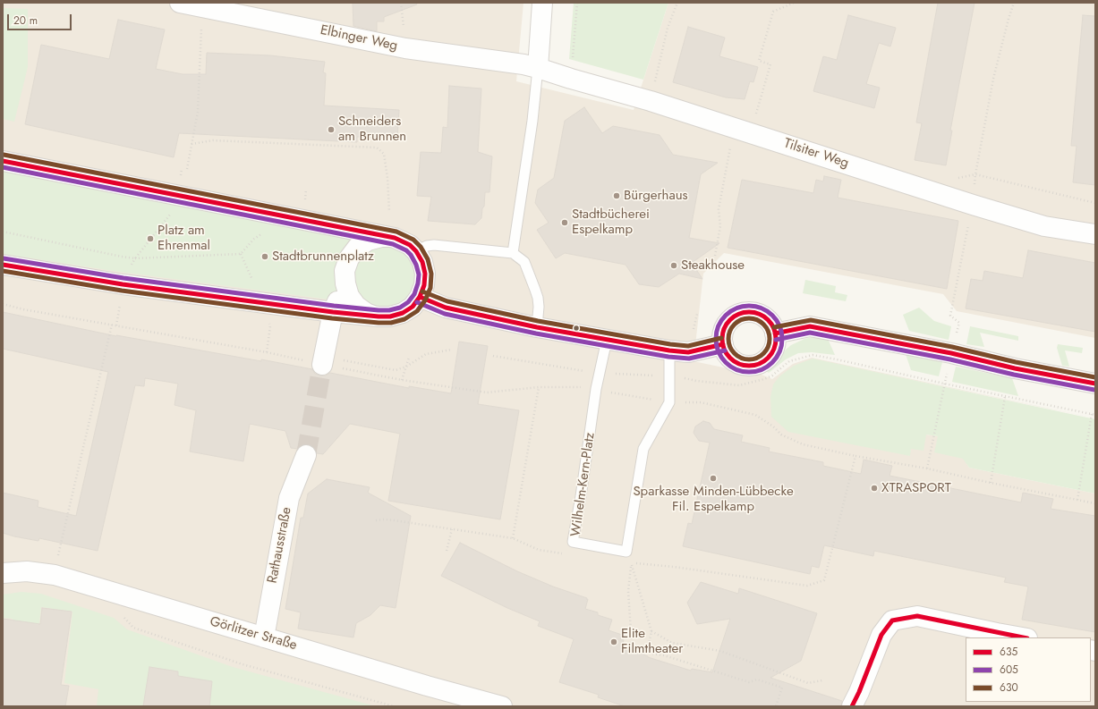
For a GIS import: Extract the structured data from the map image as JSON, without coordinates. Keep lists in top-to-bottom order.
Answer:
{
  "streets": {
    "street": [
      "Elbinger Weg",
      "Tilsiter Weg",
      "Rathausstraße",
      "Görlitzer Straße"
    ],
    "lane": ["Wilhelm-Kern-Platz"]
  },
  "crossings": [
    ["Elbinger Weg", "Tilsiter Weg"],
    ["Rathausstraße", "Görlitzer Straße"]
  ],
  "places": [
    "Schneiders am Brunnen",
    "Bürgerhaus",
    "Stadtbücherei Espelkamp",
    "Platz am Ehrenmal",
    "Stadtbrunnenplatz",
    "Steakhouse",
    "Sparkasse Minden-Lübbecke Fil. Espelkamp",
    "XTRASPORT",
    "Elite Filmtheater"
  ],
  "lines": ["transit line 630", "transit line 635", "transit line 605"],
  "legend": ["635", "605", "630"],
  "scale_bar": "20 m"
}
